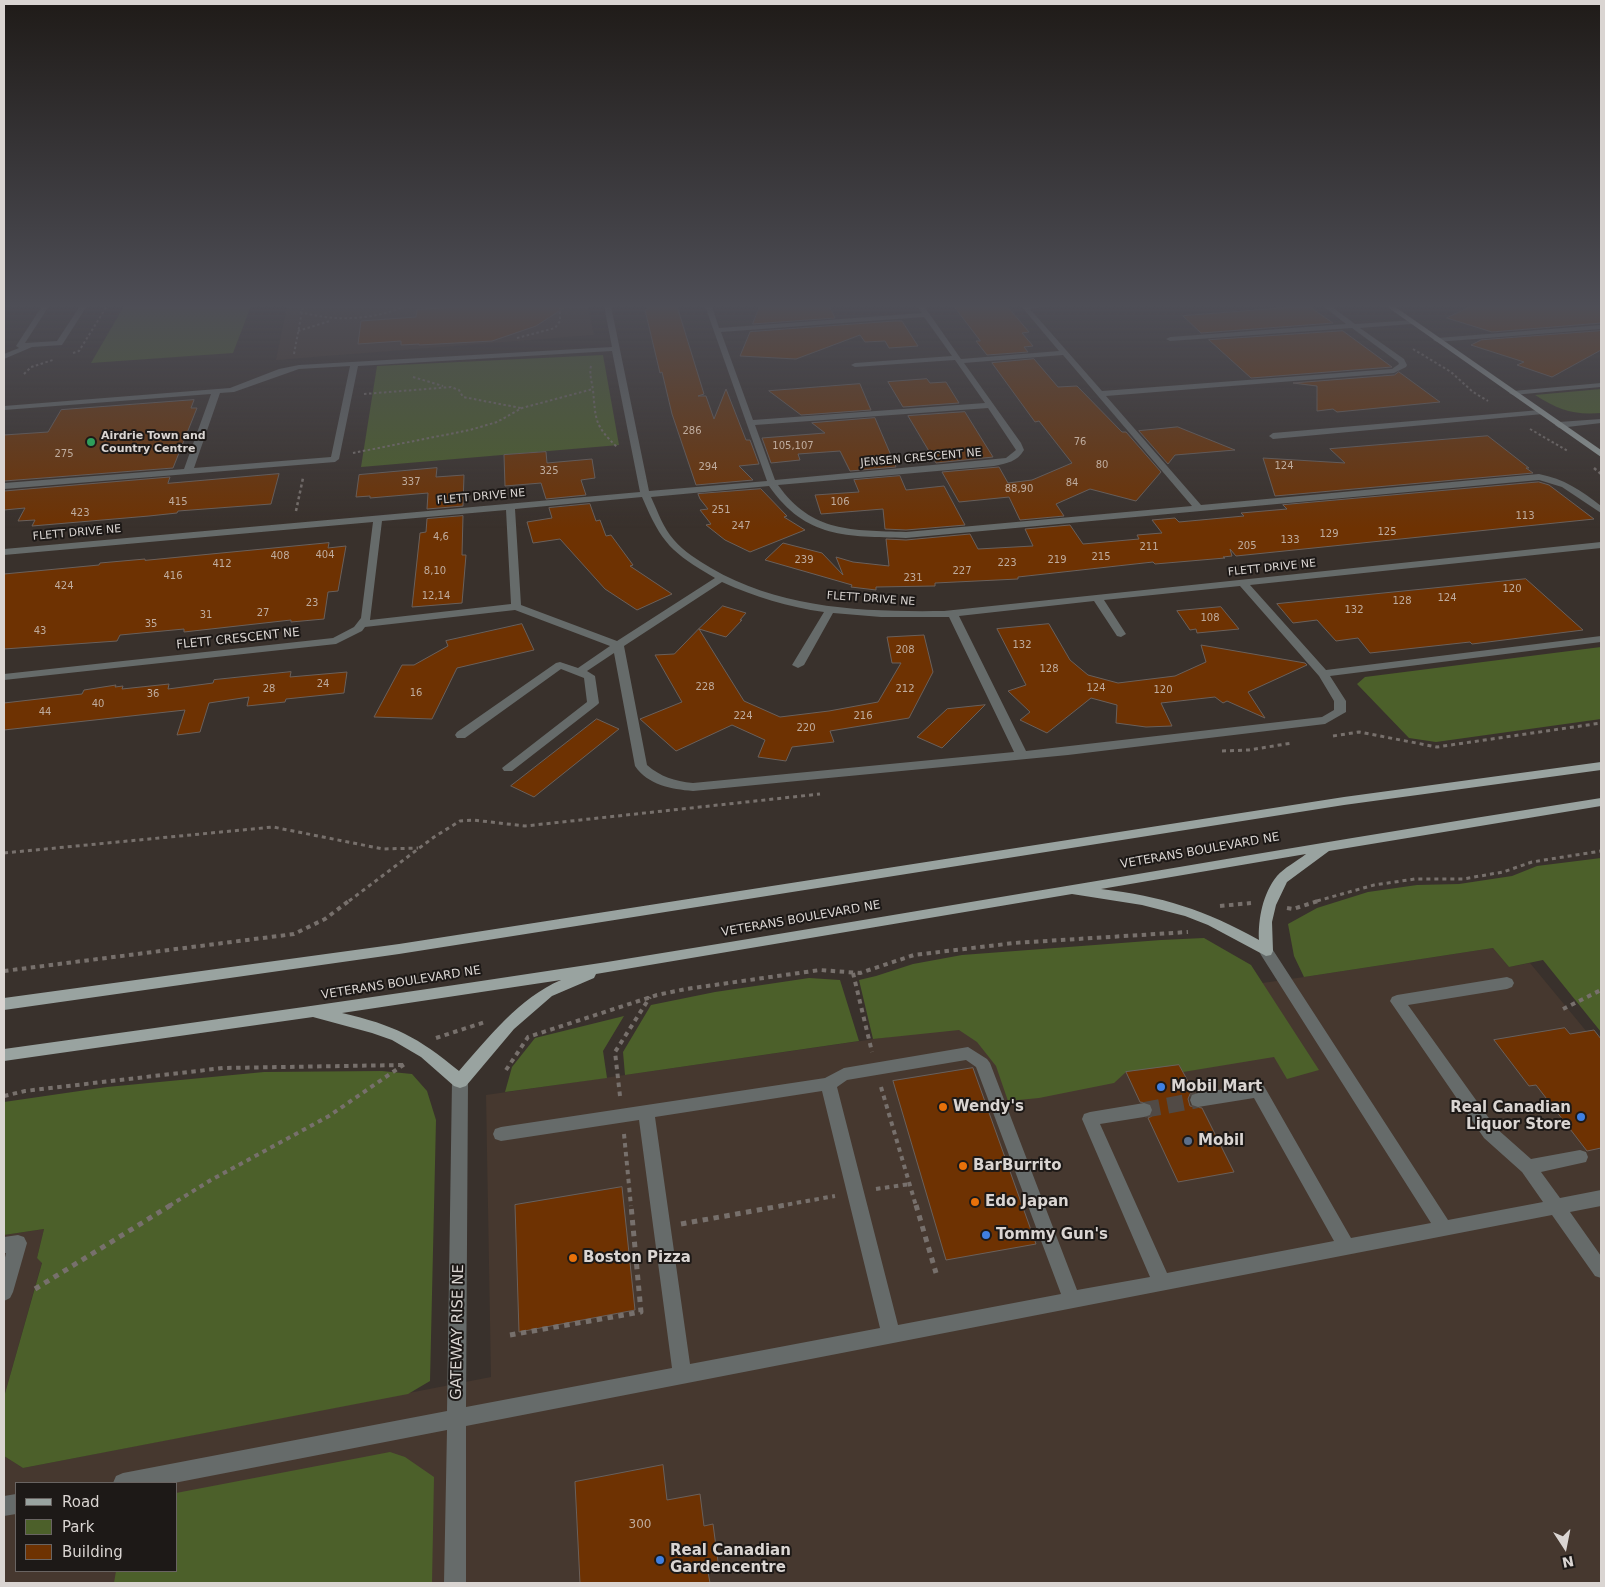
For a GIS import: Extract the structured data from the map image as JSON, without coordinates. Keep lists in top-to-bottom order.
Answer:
{
  "streets": {
    "main road": ["VETERANS BOULEVARD NE"],
    "street": [
      "JENSEN CRESCENT NE",
      "FLETT DRIVE NE",
      "FLETT CRESCENT NE",
      "GATEWAY RISE NE"
    ]
  },
  "crossings": [
    ["JENSEN CRESCENT NE", "FLETT DRIVE NE"]
  ],
  "places": [
    "Airdrie Town and Country Centre",
    "Mobil Mart",
    "Wendy's",
    "Real Canadian Liquor Store",
    "Mobil",
    "BarBurrito",
    "Edo Japan",
    "Tommy Gun's",
    "Boston Pizza",
    "Real Canadian Gardencentre"
  ],
  "house_numbers": [
    "286",
    "76",
    "105,107",
    "275",
    "80",
    "124",
    "294",
    "325",
    "337",
    "84",
    "88,90",
    "415",
    "106",
    "251",
    "423",
    "113",
    "247",
    "125",
    "129",
    "4,6",
    "133",
    "205",
    "211",
    "404",
    "408",
    "215",
    "239",
    "219",
    "223",
    "412",
    "8,10",
    "227",
    "416",
    "231",
    "424",
    "120",
    "12,14",
    "124",
    "128",
    "23",
    "132",
    "27",
    "31",
    "108",
    "35",
    "43",
    "132",
    "208",
    "128",
    "24",
    "228",
    "124",
    "28",
    "212",
    "120",
    "16",
    "36",
    "40",
    "44",
    "224",
    "216",
    "220",
    "300"
  ],
  "legend": ["Road", "Park", "Building"],
  "north": "bottom"
}
